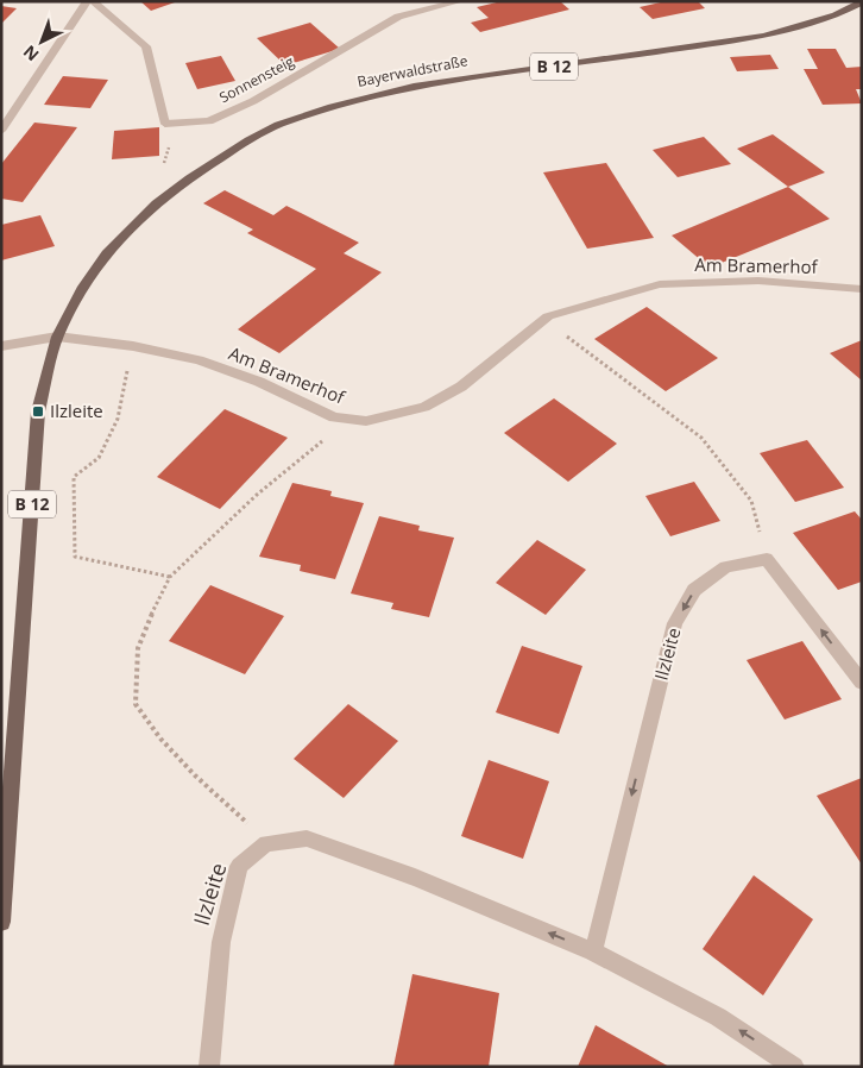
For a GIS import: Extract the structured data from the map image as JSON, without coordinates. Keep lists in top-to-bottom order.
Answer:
{
  "streets": {
    "main road": ["B 12", "Bayerwaldstraße"],
    "street": ["Sonnensteig", "Am Bramerhof", "Ilzleite"]
  },
  "crossings": [
    ["Bayerwaldstraße", "Am Bramerhof"]
  ],
  "one_way": ["Ilzleite"],
  "places": {
    "transit": ["Ilzleite"]
  },
  "north": "bottom left"
}
